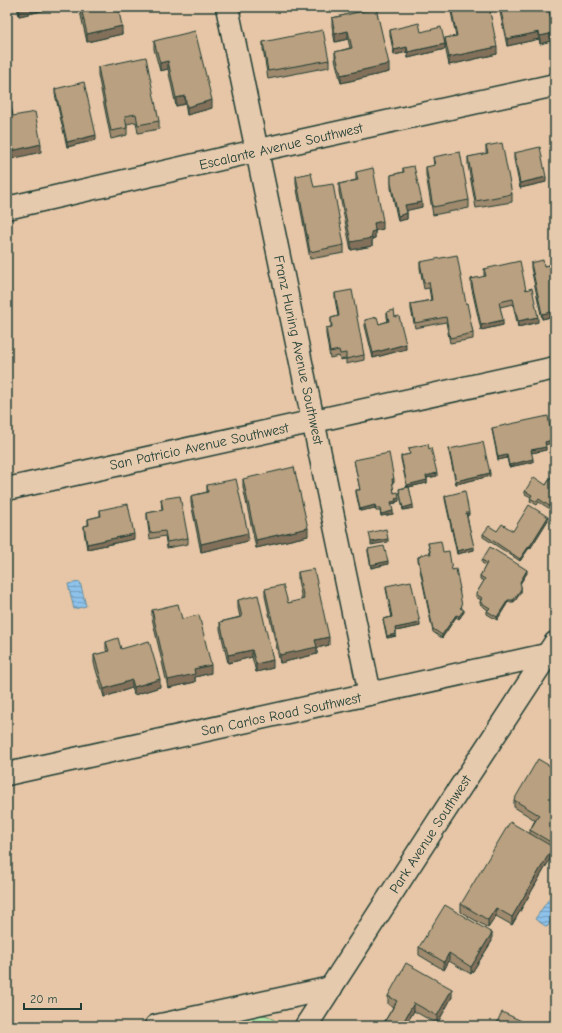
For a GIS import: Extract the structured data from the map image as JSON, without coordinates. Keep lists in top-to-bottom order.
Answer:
{
  "streets": {
    "street": [
      "Escalante Avenue Southwest",
      "Franz Huning Avenue Southwest",
      "San Patricio Avenue Southwest",
      "San Carlos Road Southwest",
      "Park Avenue Southwest"
    ]
  },
  "crossings": [
    ["Escalante Avenue Southwest", "Franz Huning Avenue Southwest"],
    ["Franz Huning Avenue Southwest", "San Patricio Avenue Southwest"],
    ["Franz Huning Avenue Southwest", "San Carlos Road Southwest"],
    ["San Carlos Road Southwest", "Park Avenue Southwest"]
  ],
  "scale_bar": "20 m"
}
